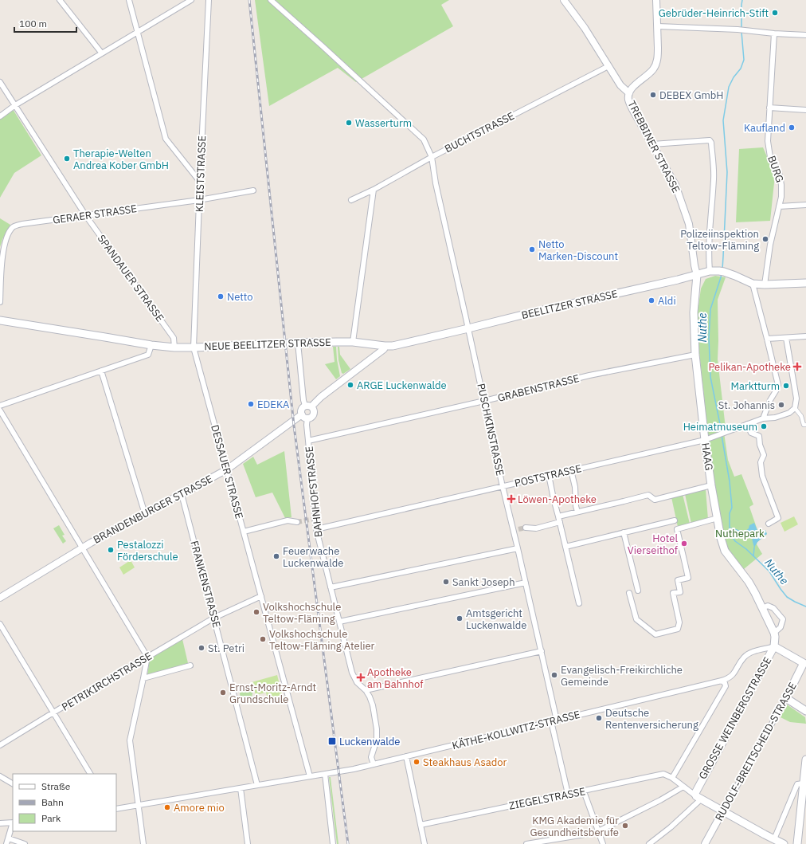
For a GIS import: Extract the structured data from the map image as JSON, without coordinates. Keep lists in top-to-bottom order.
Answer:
{
  "streets": {
    "main road": [
      "BEELITZER STRASSE",
      "NEUE BEELITZER STRASSE",
      "HAAG",
      "GROSSE WEINBERGSTRASSE",
      "RUDOLF-BREITSCHEID-STRASSE"
    ],
    "street": [
      "BUCHTSTRASSE",
      "TREBBINER STRASSE",
      "BURG",
      "KLEISTSTRASSE",
      "GERAER STRASSE",
      "SPANDAUER STRASSE",
      "GRABENSTRASSE",
      "PUSCHKINSTRASSE",
      "DESSAUER STRASSE",
      "POSTSTRASSE",
      "BAHNHOFSTRASSE",
      "BRANDENBURGER STRASSE",
      "FRANKENSTRASSE",
      "PETRIKIRCHSTRASSE",
      "KÄTHE-KOLLWITZ-STRASSE",
      "ZIEGELSTRASSE"
    ]
  },
  "crossings": [
    ["BUCHTSTRASSE", "PUSCHKINSTRASSE"],
    ["TREBBINER STRASSE", "BEELITZER STRASSE"],
    ["TREBBINER STRASSE", "HAAG"],
    ["KLEISTSTRASSE", "GERAER STRASSE"],
    ["KLEISTSTRASSE", "NEUE BEELITZER STRASSE"],
    ["KLEISTSTRASSE", "DESSAUER STRASSE"],
    ["GERAER STRASSE", "SPANDAUER STRASSE"],
    ["SPANDAUER STRASSE", "NEUE BEELITZER STRASSE"],
    ["BEELITZER STRASSE", "NEUE BEELITZER STRASSE"],
    ["BEELITZER STRASSE", "PUSCHKINSTRASSE"],
    ["BEELITZER STRASSE", "HAAG"],
    ["NEUE BEELITZER STRASSE", "DESSAUER STRASSE"],
    ["GRABENSTRASSE", "PUSCHKINSTRASSE"],
    ["GRABENSTRASSE", "HAAG"],
    ["GRABENSTRASSE", "BAHNHOFSTRASSE"],
    ["PUSCHKINSTRASSE", "POSTSTRASSE"],
    ["PUSCHKINSTRASSE", "KÄTHE-KOLLWITZ-STRASSE"],
    ["HAAG", "POSTSTRASSE"],
    ["HAAG", "GROSSE WEINBERGSTRASSE"],
    ["DESSAUER STRASSE", "BRANDENBURGER STRASSE"],
    ["DESSAUER STRASSE", "KÄTHE-KOLLWITZ-STRASSE"],
    ["POSTSTRASSE", "BAHNHOFSTRASSE"],
    ["BAHNHOFSTRASSE", "BRANDENBURGER STRASSE"],
    ["BAHNHOFSTRASSE", "KÄTHE-KOLLWITZ-STRASSE"],
    ["BRANDENBURGER STRASSE", "FRANKENSTRASSE"],
    ["FRANKENSTRASSE", "PETRIKIRCHSTRASSE"],
    ["FRANKENSTRASSE", "KÄTHE-KOLLWITZ-STRASSE"]
  ],
  "water": ["Nuthe"],
  "parks": ["Nuthepark"],
  "places": {
    "other": [
      "Gebrüder-Heinrich-Stift",
      "DEBEX GmbH",
      "Wasserturm",
      "Kaufland",
      "Therapie-Welten Andrea Kober GmbH",
      "Polizeiinspektion Teltow-Fläming",
      "Netto Marken-Discount",
      "Netto",
      "Aldi",
      "ARGE Luckenwalde",
      "Marktturm",
      "EDEKA",
      "St. Johannis",
      "Heimatmuseum",
      "Hotel Vierseithof",
      "Pestalozzi Förderschule",
      "Feuerwache Luckenwalde",
      "Sankt Joseph",
      "Volkshochschule Teltow-Fläming",
      "Amtsgericht Luckenwalde",
      "Volkshochschule Teltow-Fläming Atelier",
      "St. Petri",
      "Evangelisch-Freikirchliche Gemeinde",
      "Ernst-Moritz-Arndt Grundschule",
      "Deutsche Rentenversicherung",
      "Steakhaus Asador",
      "Amore mio",
      "KMG Akademie für Gesundheitsberufe"
    ],
    "health": ["Pelikan-Apotheke", "Löwen-Apotheke", "Apotheke am Bahnhof"],
    "transit": ["Luckenwalde"]
  },
  "legend": ["Straße", "Bahn", "Park"],
  "scale_bar": "100 m"
}
